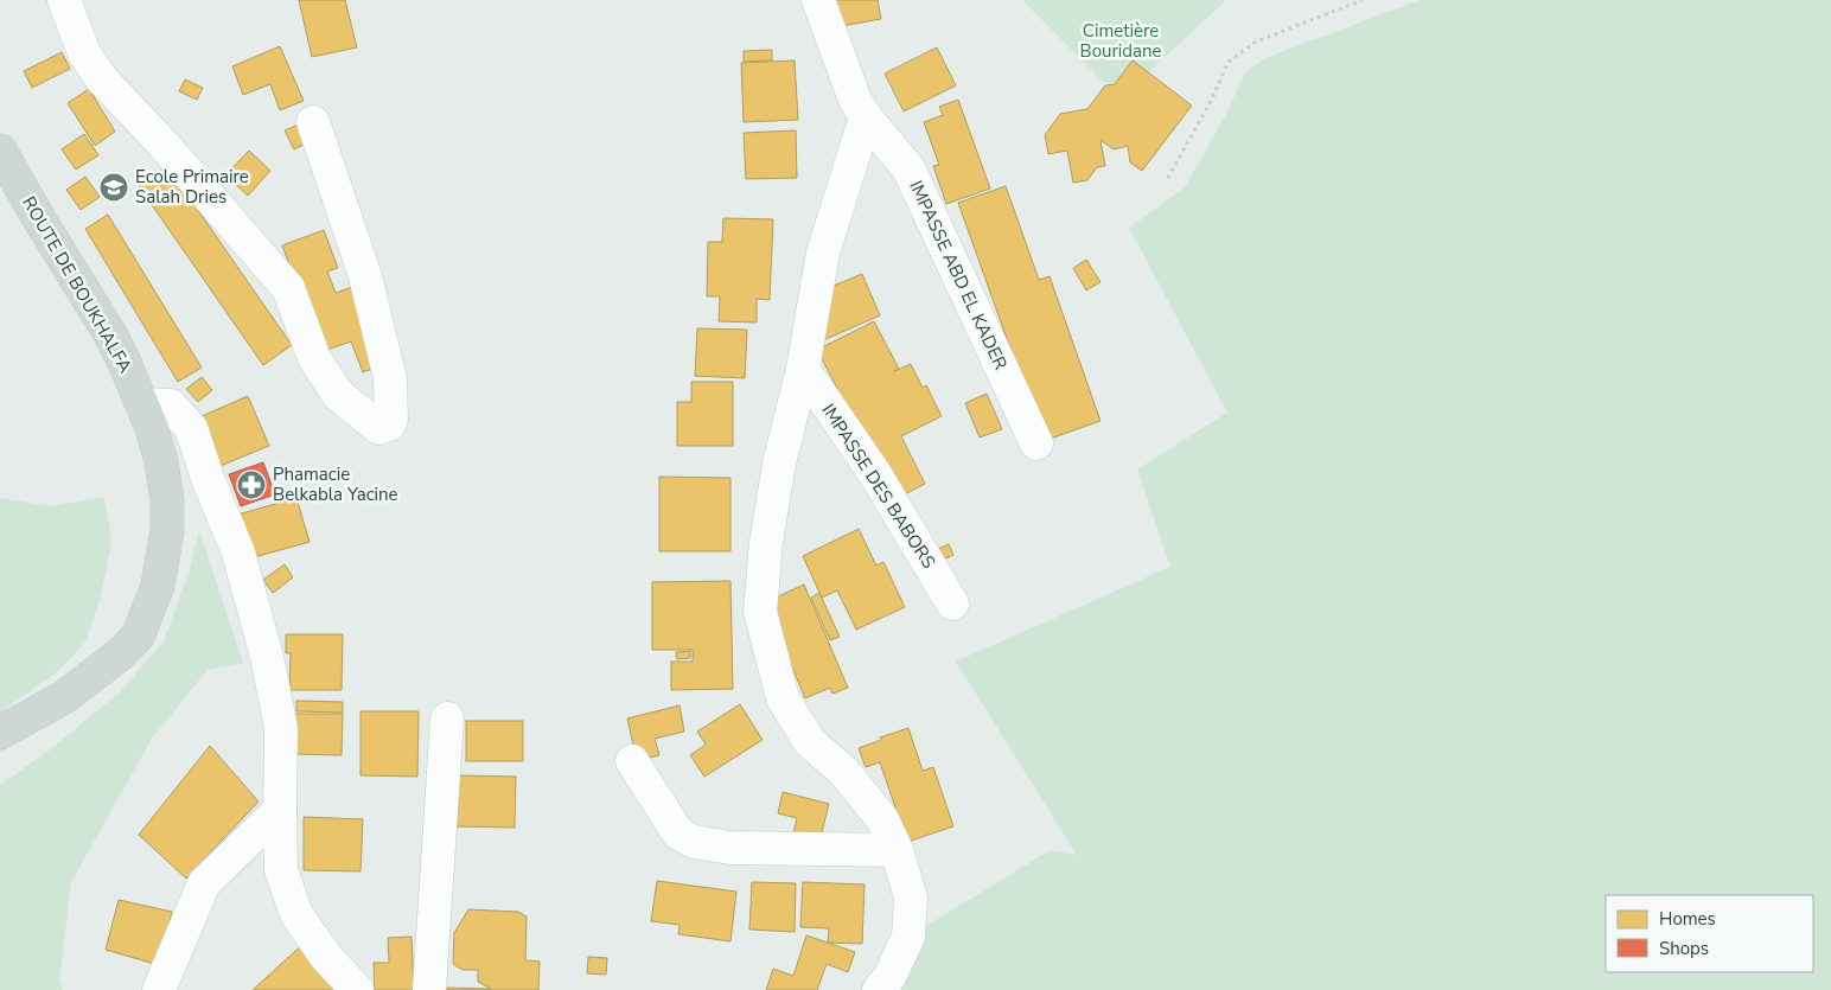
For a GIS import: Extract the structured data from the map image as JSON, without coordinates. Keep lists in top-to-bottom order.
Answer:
{
  "streets": {
    "main road": ["ROUTE DE BOUKHALFA"],
    "street": ["IMPASSE ABD EL KADER", "IMPASSE DES BABORS"]
  },
  "parks": ["Cimetière Bouridane"],
  "places": {
    "school or university": ["Ecole Primaire Salah Dries"],
    "pharmacy": ["Phamacie Belkabla Yacine"]
  },
  "legend": ["Homes", "Shops"]
}
